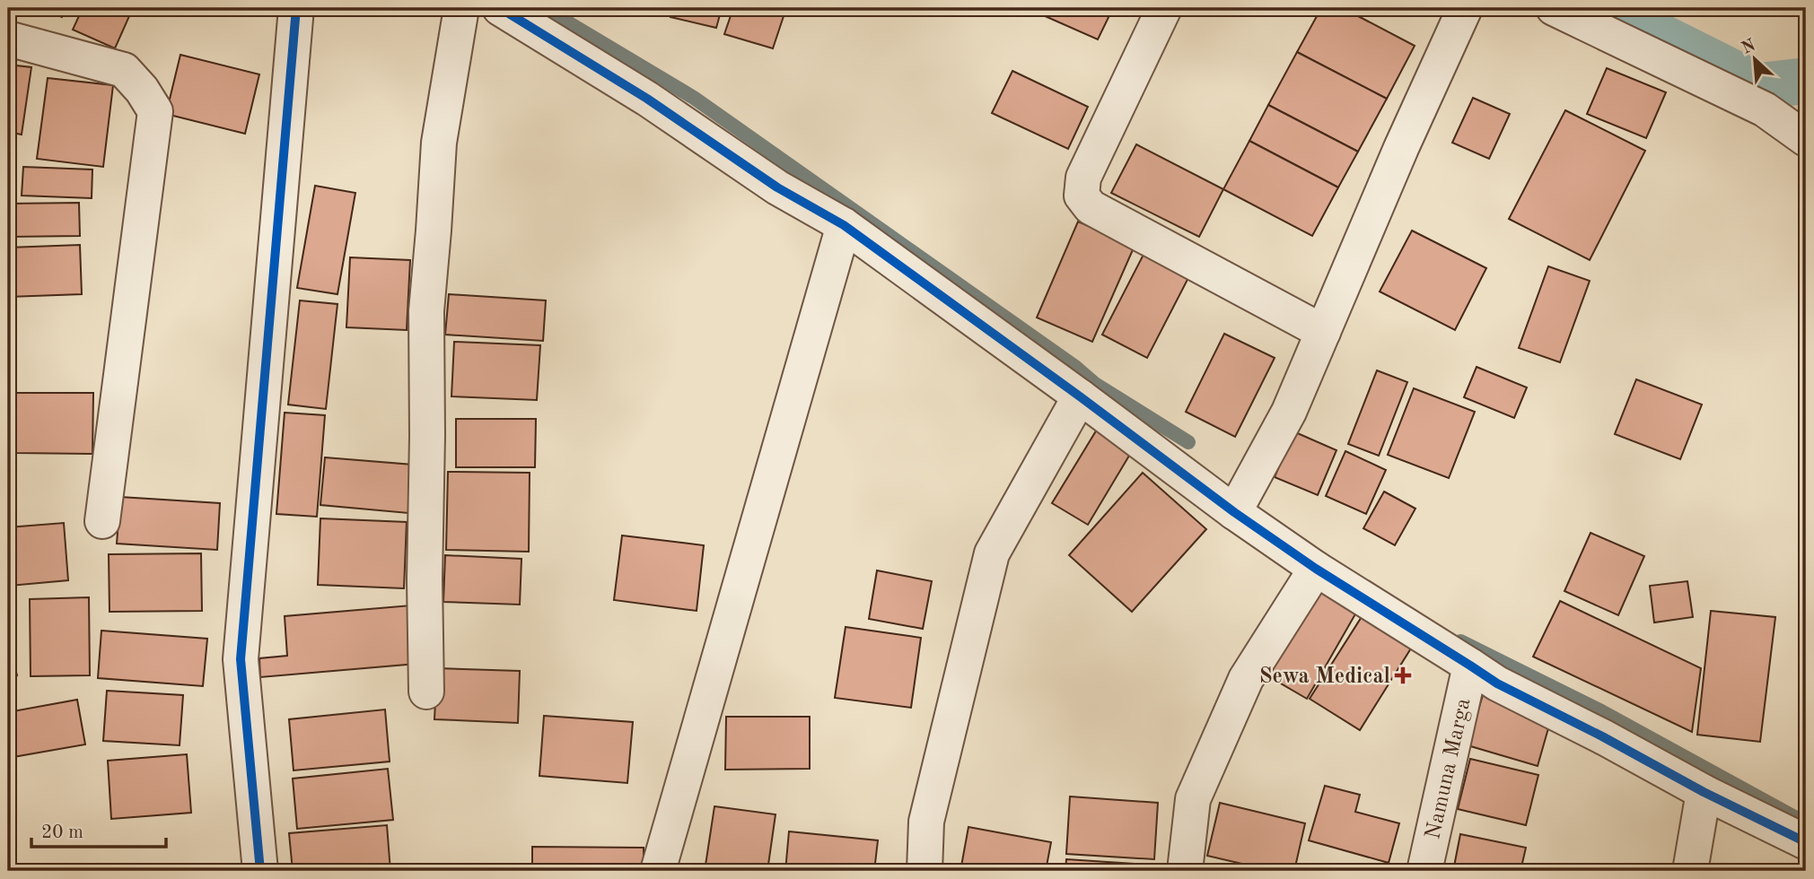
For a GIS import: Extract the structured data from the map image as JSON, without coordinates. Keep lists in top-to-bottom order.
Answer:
{
  "streets": {
    "street": ["Namuna Marga"]
  },
  "places": {
    "health": ["Sewa Medical"]
  },
  "scale_bar": "20 m",
  "north": "top left"
}
